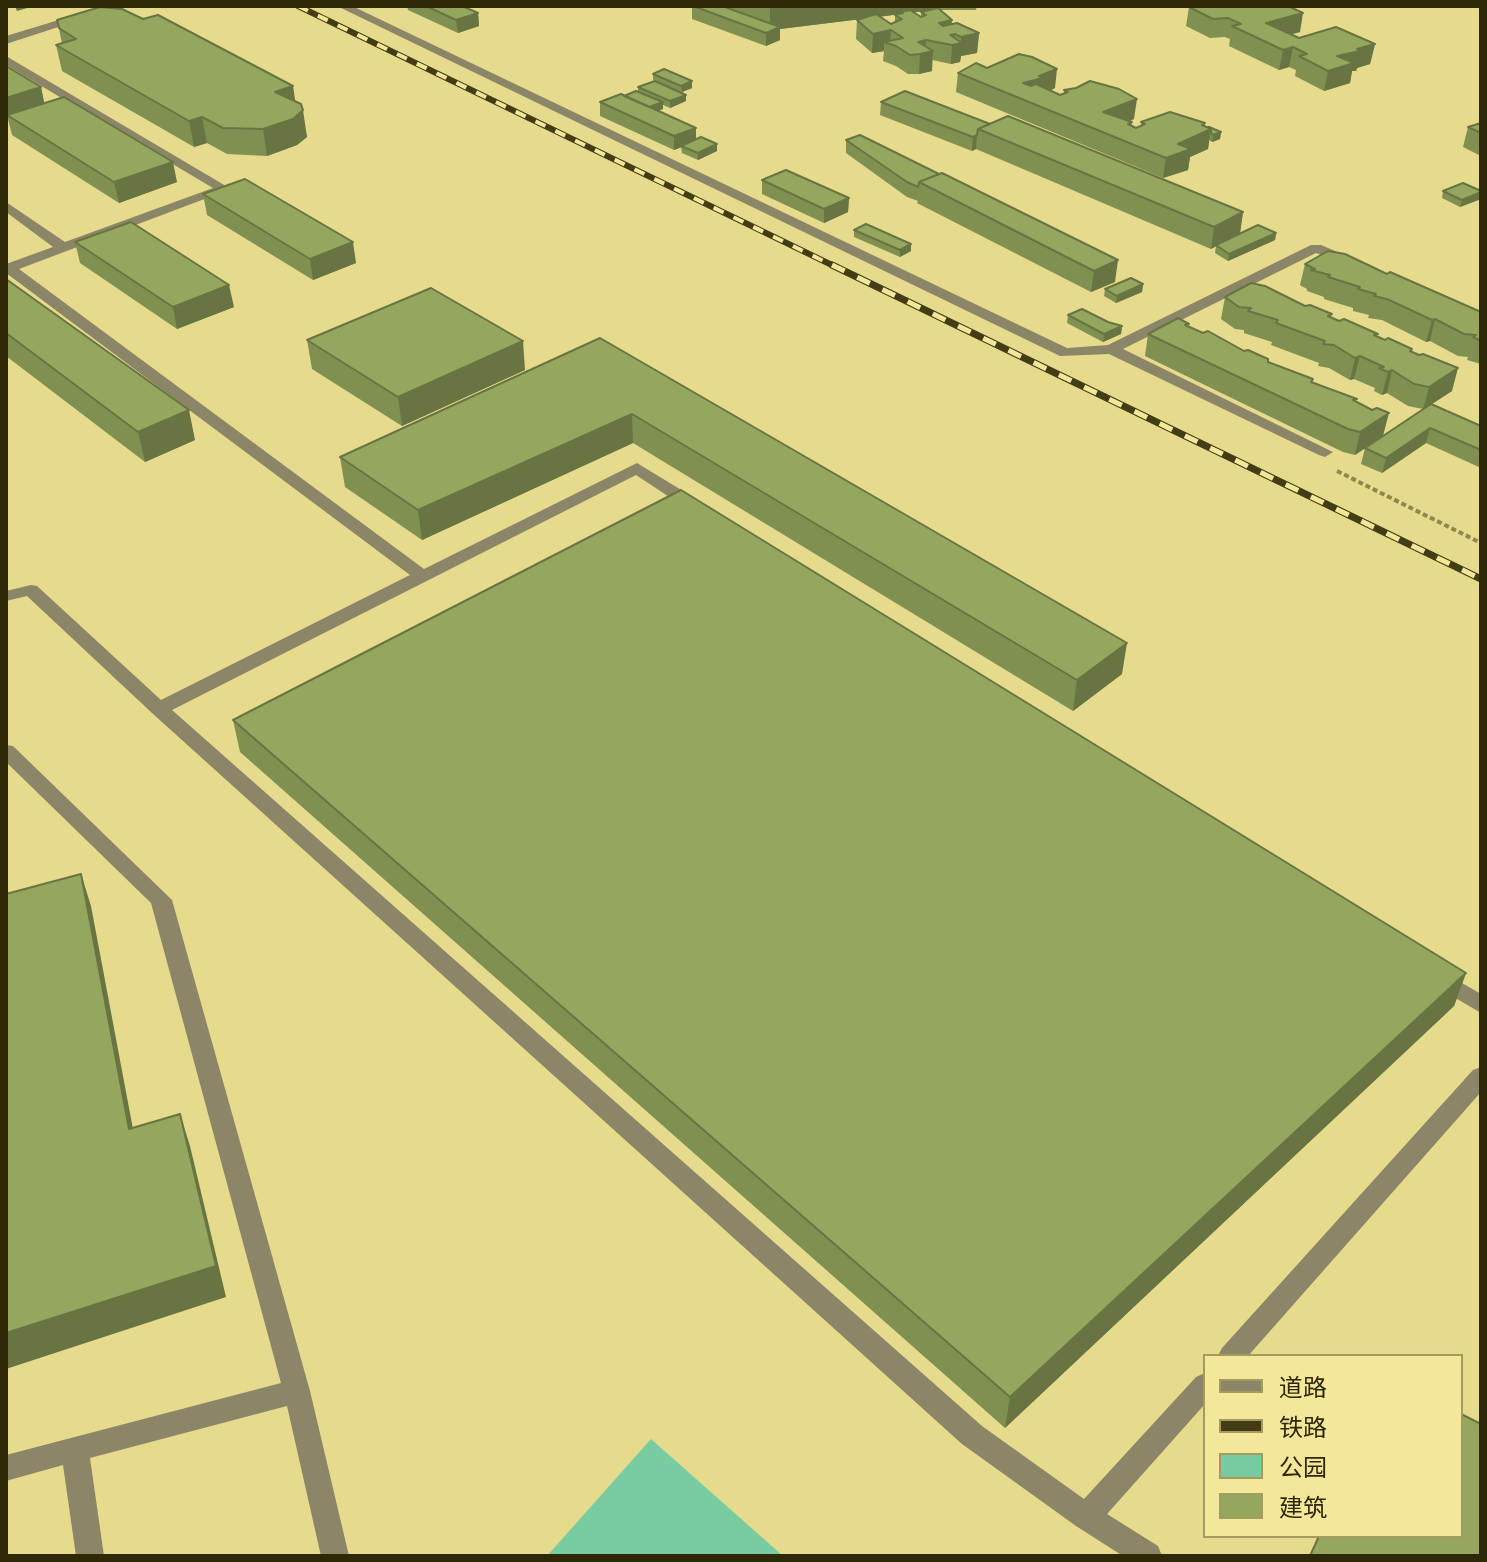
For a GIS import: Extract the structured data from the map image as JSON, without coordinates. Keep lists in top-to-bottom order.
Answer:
{
  "legend": [
    "道路",
    "铁路",
    "公园",
    "建筑"
  ]
}
